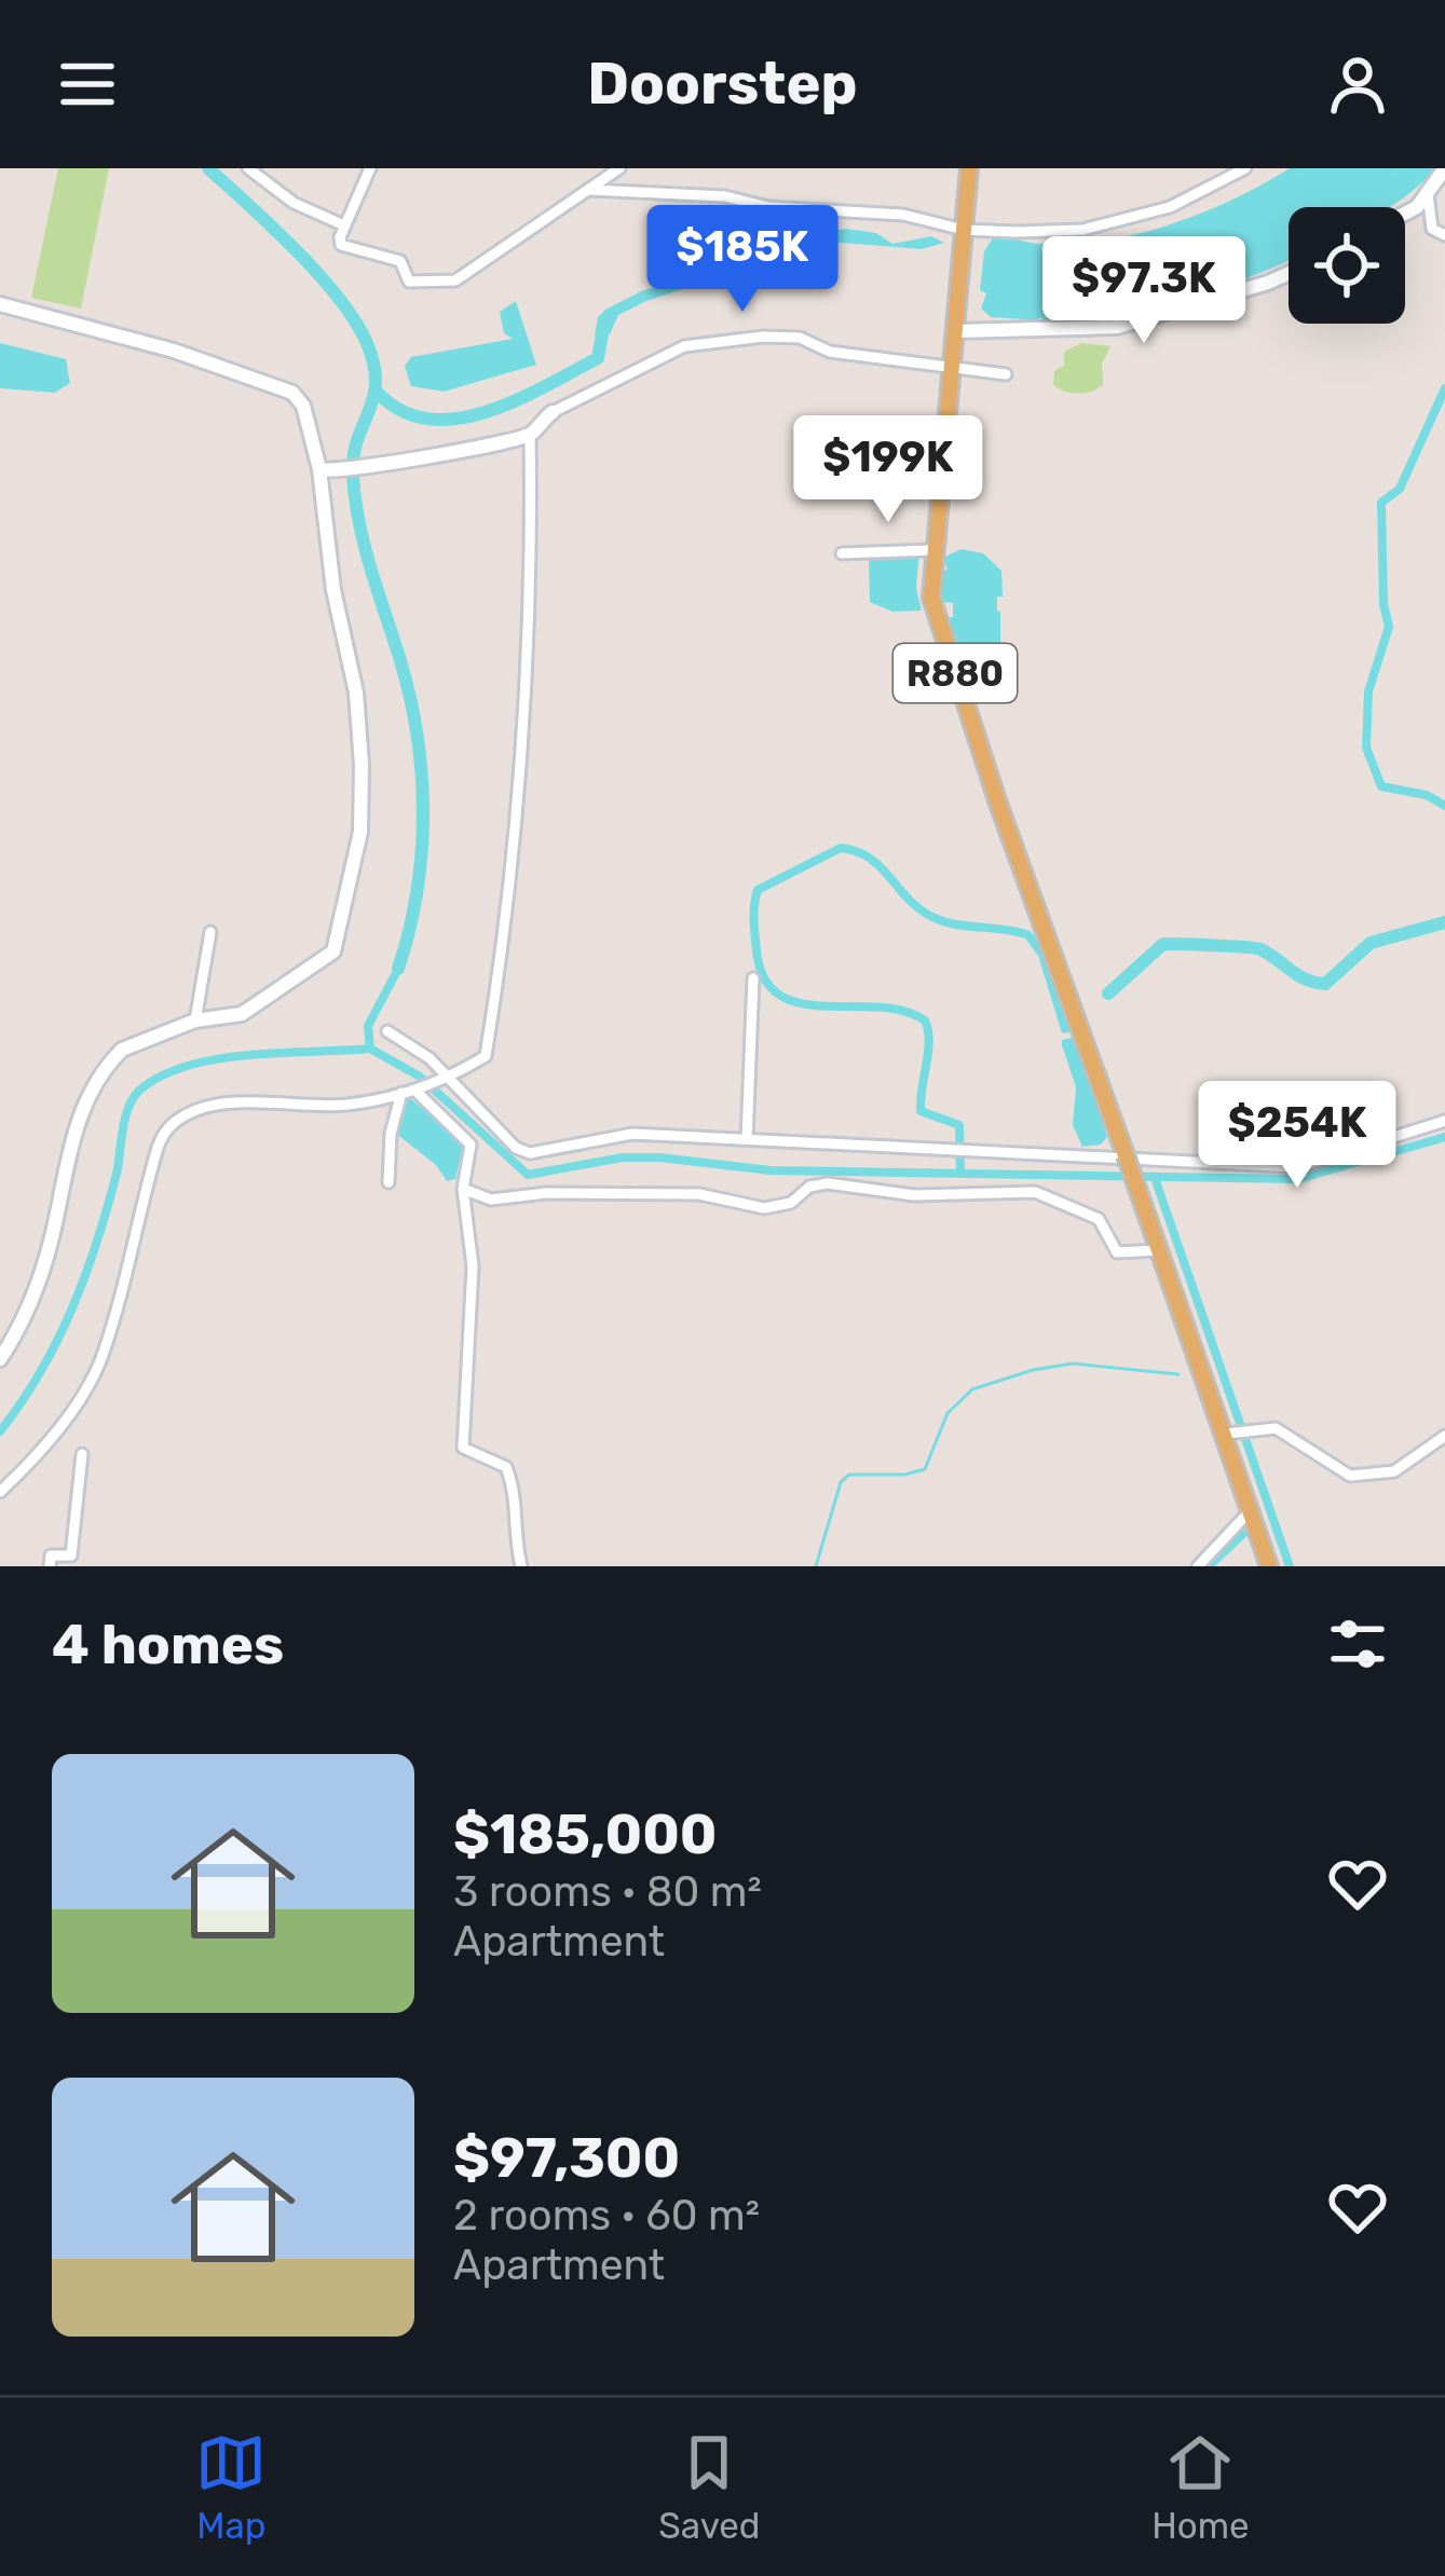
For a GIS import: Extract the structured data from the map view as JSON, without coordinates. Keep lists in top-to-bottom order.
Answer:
{
  "streets": {
    "main road": ["R880"]
  },
  "page": {
    "header": "Doorstep",
    "price": [
      "$185K",
      "$97.3K",
      "$199K",
      "$254K"
    ],
    "heading": "4 homes",
    "list": [
      {
        "name": "$185,000",
        "note": "3 rooms · 80 m² · Apartment"
      },
      {
        "name": "$97,300",
        "note": "2 rooms · 60 m² · Apartment"
      }
    ],
    "tabs": ["Map", "Saved", "Home"]
  }
}
